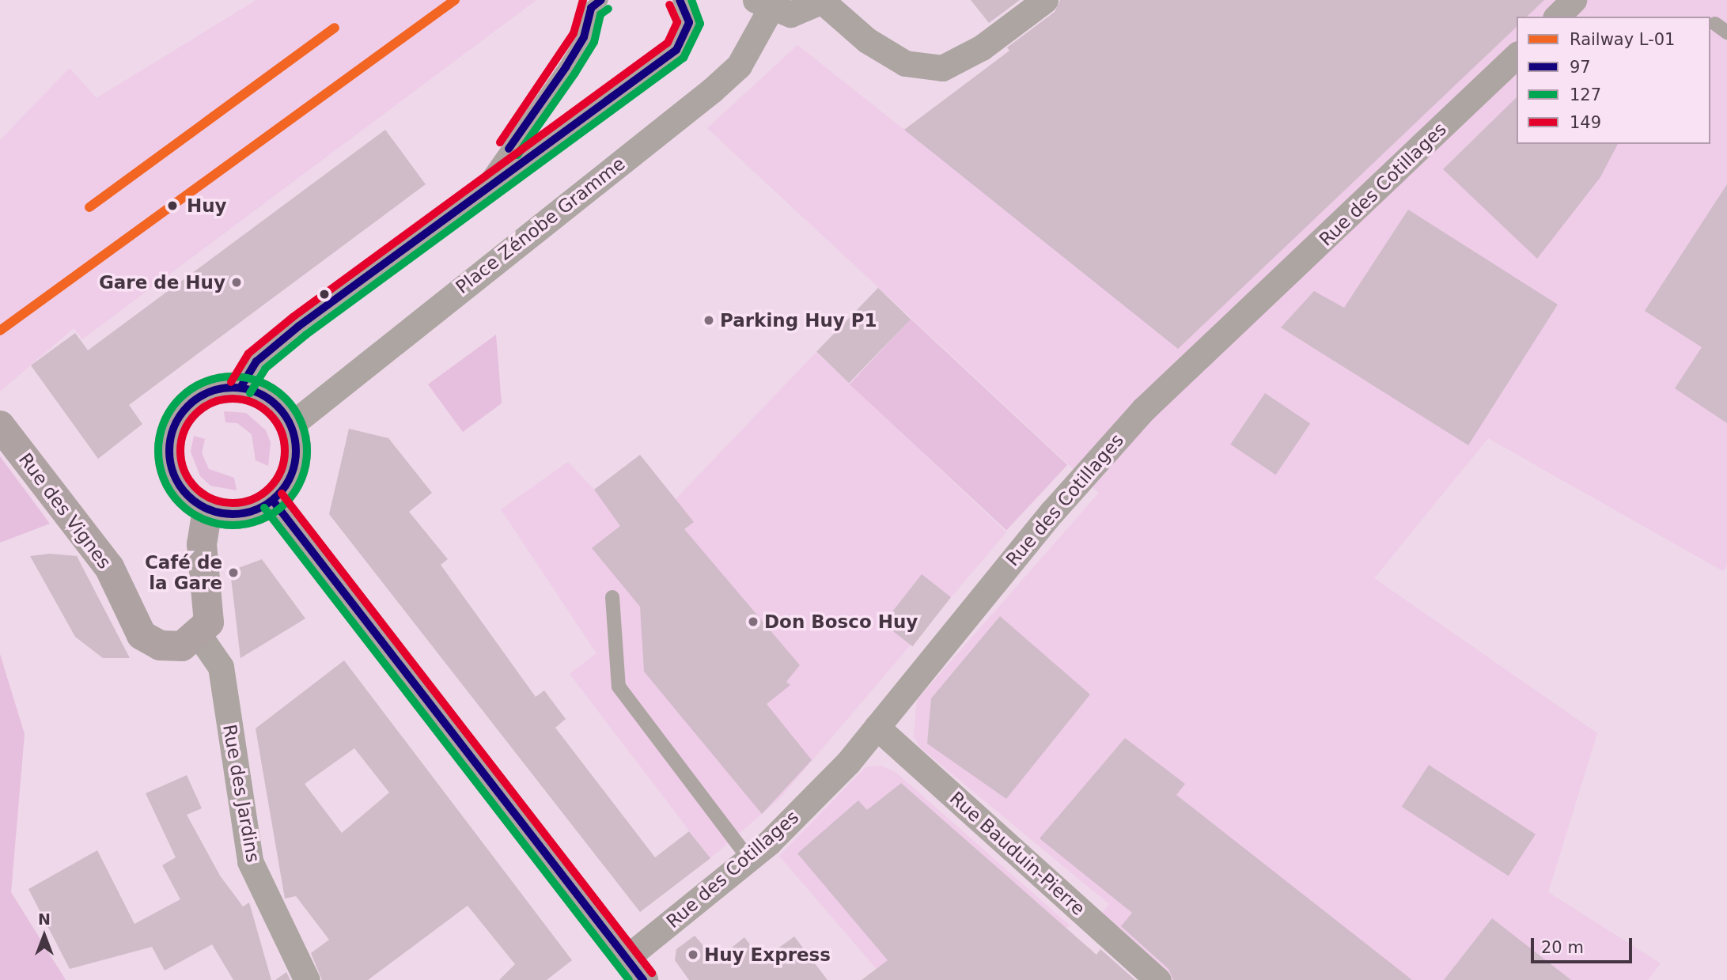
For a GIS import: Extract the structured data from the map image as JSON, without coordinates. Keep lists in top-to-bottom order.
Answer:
{
  "streets": {
    "street": [
      "Rue des Cotillages",
      "Place Zénobe Gramme",
      "Rue des Vignes",
      "Rue des Jardins",
      "Rue Bauduin-Pierre"
    ]
  },
  "crossings": [
    ["Rue des Cotillages", "Rue Bauduin-Pierre"],
    ["Rue des Vignes", "Rue des Jardins"]
  ],
  "places": [
    "Huy",
    "Gare de Huy",
    "Parking Huy P1",
    "Café de la Gare",
    "Don Bosco Huy",
    "Huy Express"
  ],
  "lines": [
    "rail line L-01",
    "transit line 97",
    "transit line 127",
    "transit line 149"
  ],
  "legend": [
    "Railway L-01",
    "97",
    "127",
    "149"
  ],
  "scale_bar": "20 m",
  "north": "top"
}
